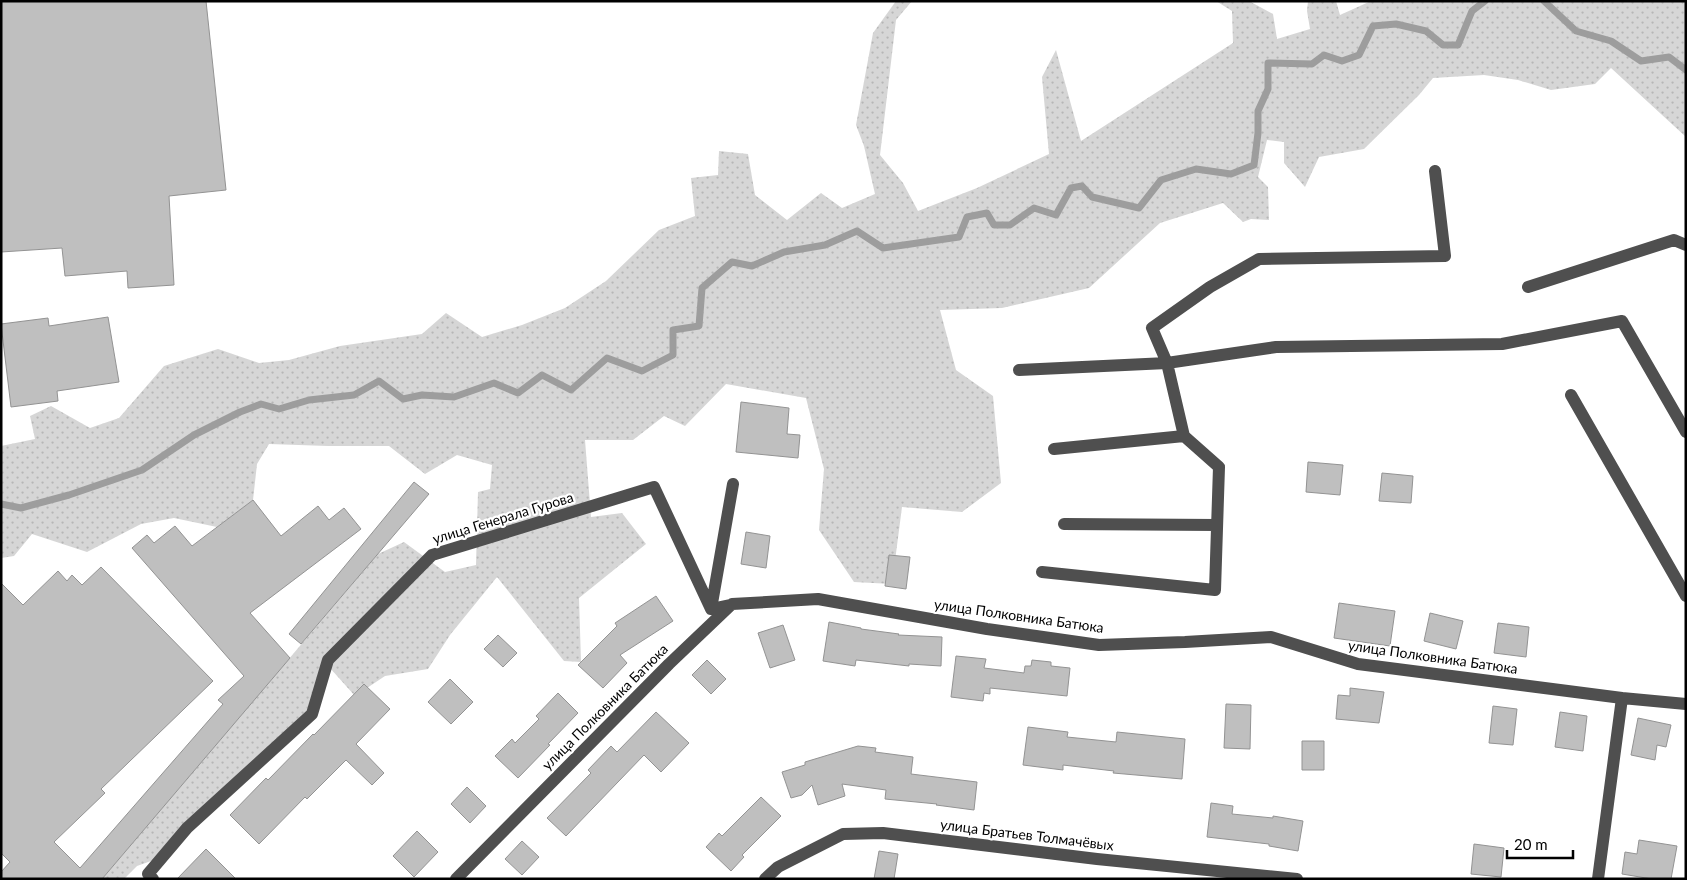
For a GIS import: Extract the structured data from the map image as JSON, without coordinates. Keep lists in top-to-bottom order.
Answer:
{
  "streets": {
    "street": ["улица Генерала Гурова", "улица Полковника Батюка", "улица Братьев Толмачёвых"]
  },
  "scale_bar": "20 m"
}
